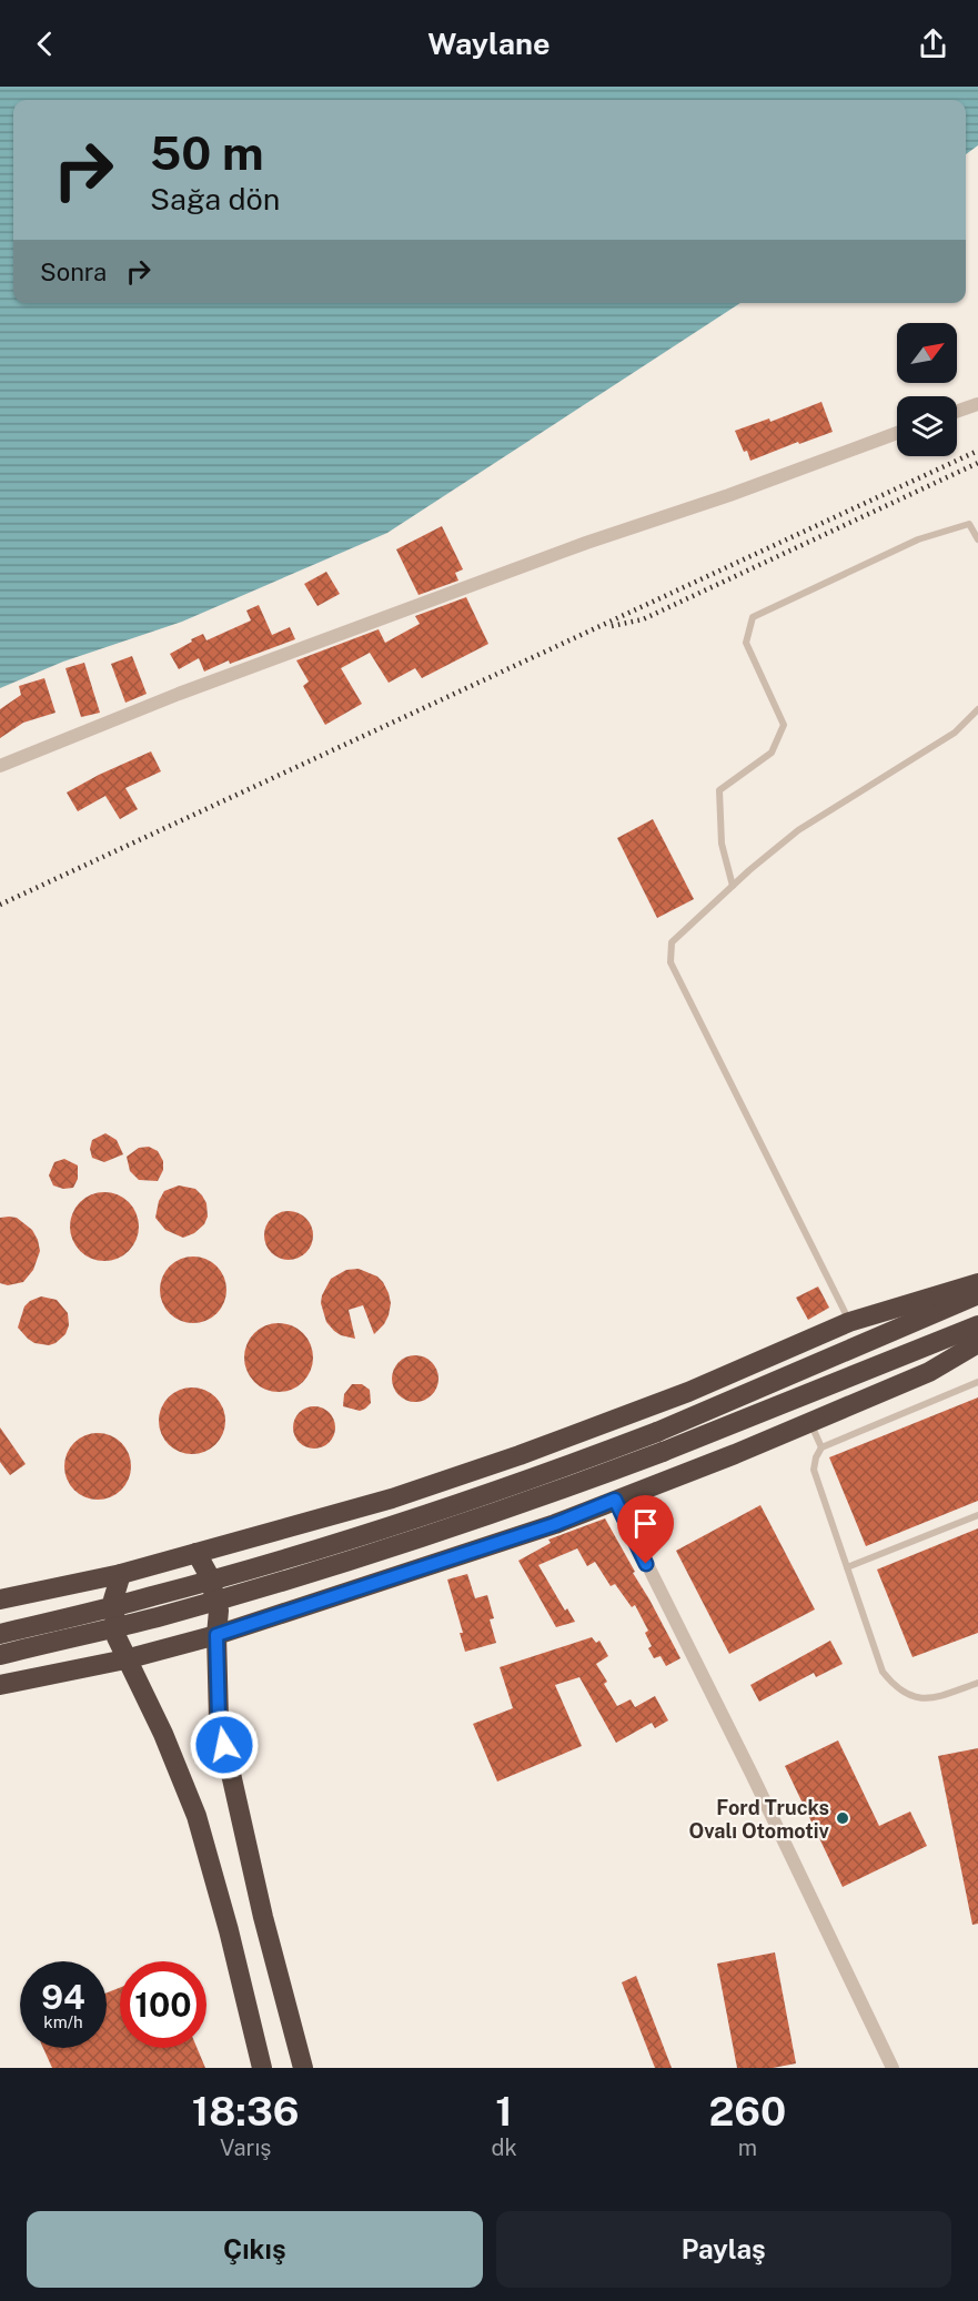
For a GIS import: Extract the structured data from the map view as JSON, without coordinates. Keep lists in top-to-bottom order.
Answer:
{
  "places": ["Ford Trucks Ovalı Otomotiv"],
  "north": "top right",
  "page": {
    "header": "Waylane",
    "turn": ["50 m", "Sağa dön"],
    "then": "Sonra",
    "speed": "94 km/h",
    "limit": "100",
    "eta": [
      "18:36",
      "Varış",
      "1",
      "dk",
      "260",
      "m"
    ],
    "buttons": ["Çıkış", "Paylaş"]
  }
}
